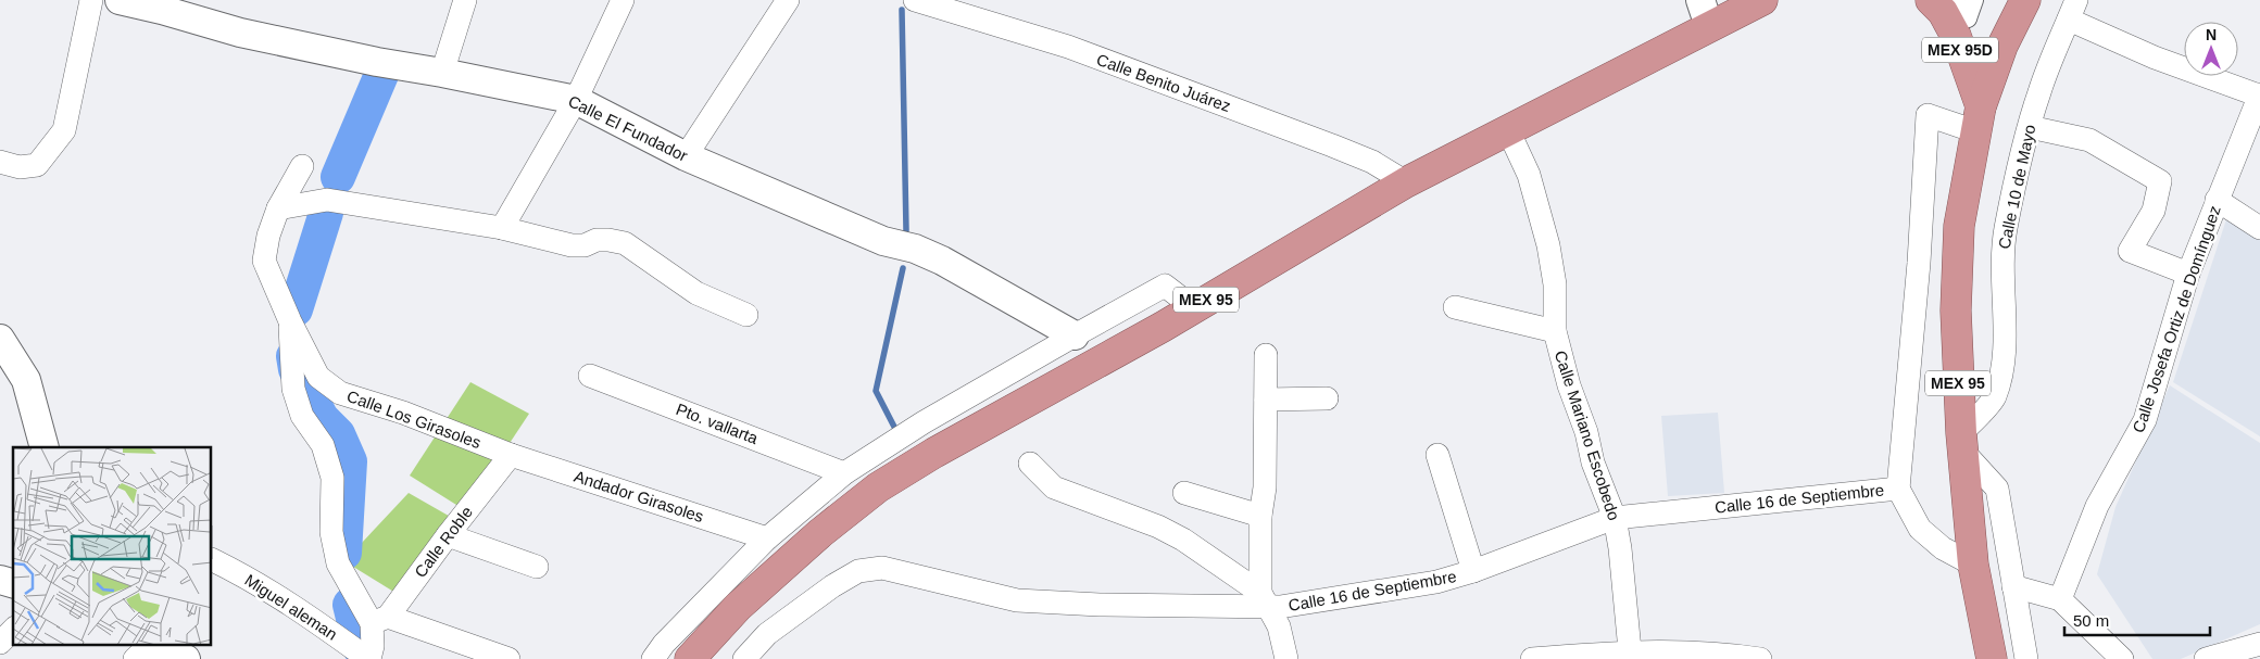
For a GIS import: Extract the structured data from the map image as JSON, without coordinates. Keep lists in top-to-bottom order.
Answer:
{
  "streets": {
    "highway": ["MEX 95D", "MEX 95"],
    "street": [
      "Calle Benito Juárez",
      "Calle El Fundador",
      "Calle 10 de Mayo",
      "Calle Josefa Ortiz de Domínguez",
      "Calle Los Girasoles",
      "Pto. vallarta",
      "Calle Mariano Escobedo",
      "Andador Girasoles",
      "Calle 16 de Septiembre",
      "Calle Roble",
      "Miguel aleman"
    ]
  },
  "crossings": [
    ["MEX 95D", "MEX 95"],
    ["Calle Benito Juárez", "MEX 95"],
    ["Calle 10 de Mayo", "MEX 95"],
    ["MEX 95", "Calle Mariano Escobedo"],
    ["MEX 95", "Calle 16 de Septiembre"],
    ["Calle Los Girasoles", "Andador Girasoles"],
    ["Calle Los Girasoles", "Calle Roble"],
    ["Calle Mariano Escobedo", "Calle 16 de Septiembre"],
    ["Andador Girasoles", "Calle Roble"]
  ],
  "scale_bar": "50 m",
  "north": "top"
}
